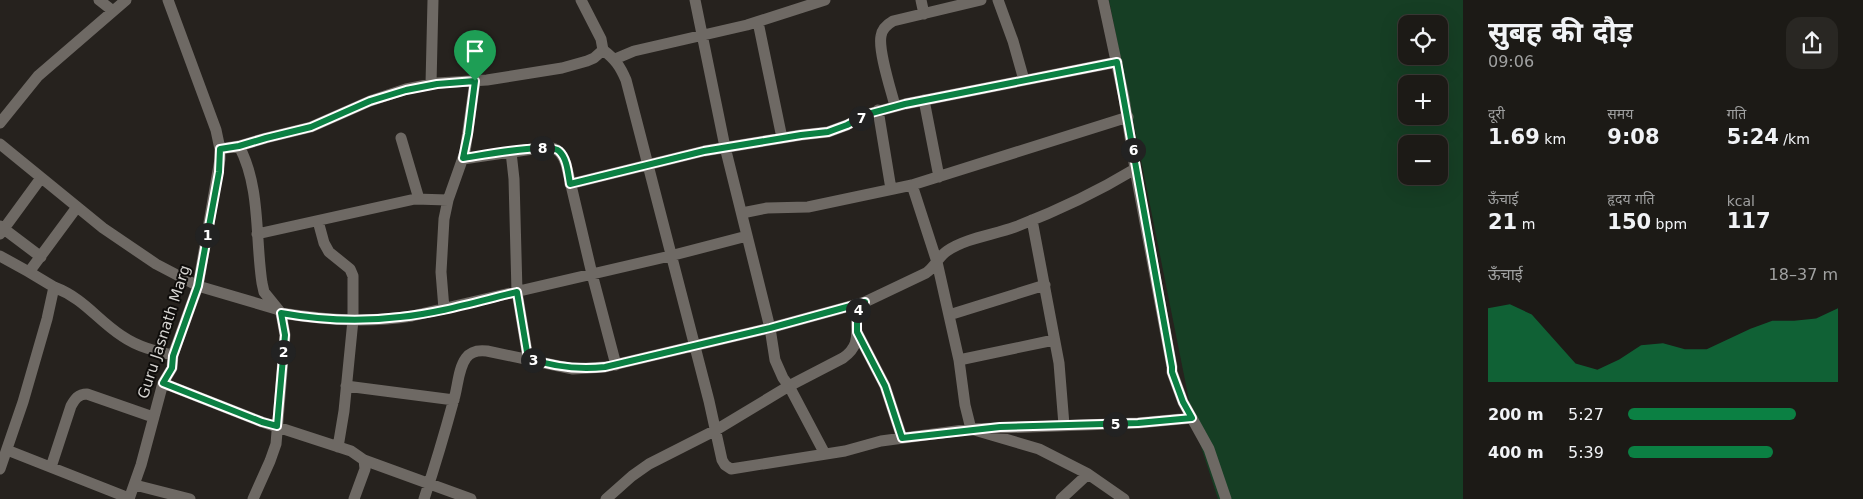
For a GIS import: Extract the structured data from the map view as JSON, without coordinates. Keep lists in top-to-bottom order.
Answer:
{
  "streets": {
    "street": ["Guru Jasnath Marg"]
  },
  "page": {
    "heading": ["सुबह की दौड़", "09:06"],
    "map_buttons": ["+", "−"],
    "stats": [
      ["दूरी", "1.69 km"],
      ["समय", "9:08"],
      ["गति", "5:24 /km"],
      ["ऊँचाई", "21 m"],
      ["हृदय गति", "150 bpm"],
      ["kcal", "117"]
    ],
    "pins": [
      "7",
      "8",
      "6",
      "1",
      "4",
      "2",
      "3",
      "5"
    ],
    "chart": ["ऊँचाई", "18–37 m"],
    "list": [
      {
        "name": "200 m",
        "note": "5:27"
      },
      {
        "name": "400 m",
        "note": "5:39"
      }
    ]
  }
}
